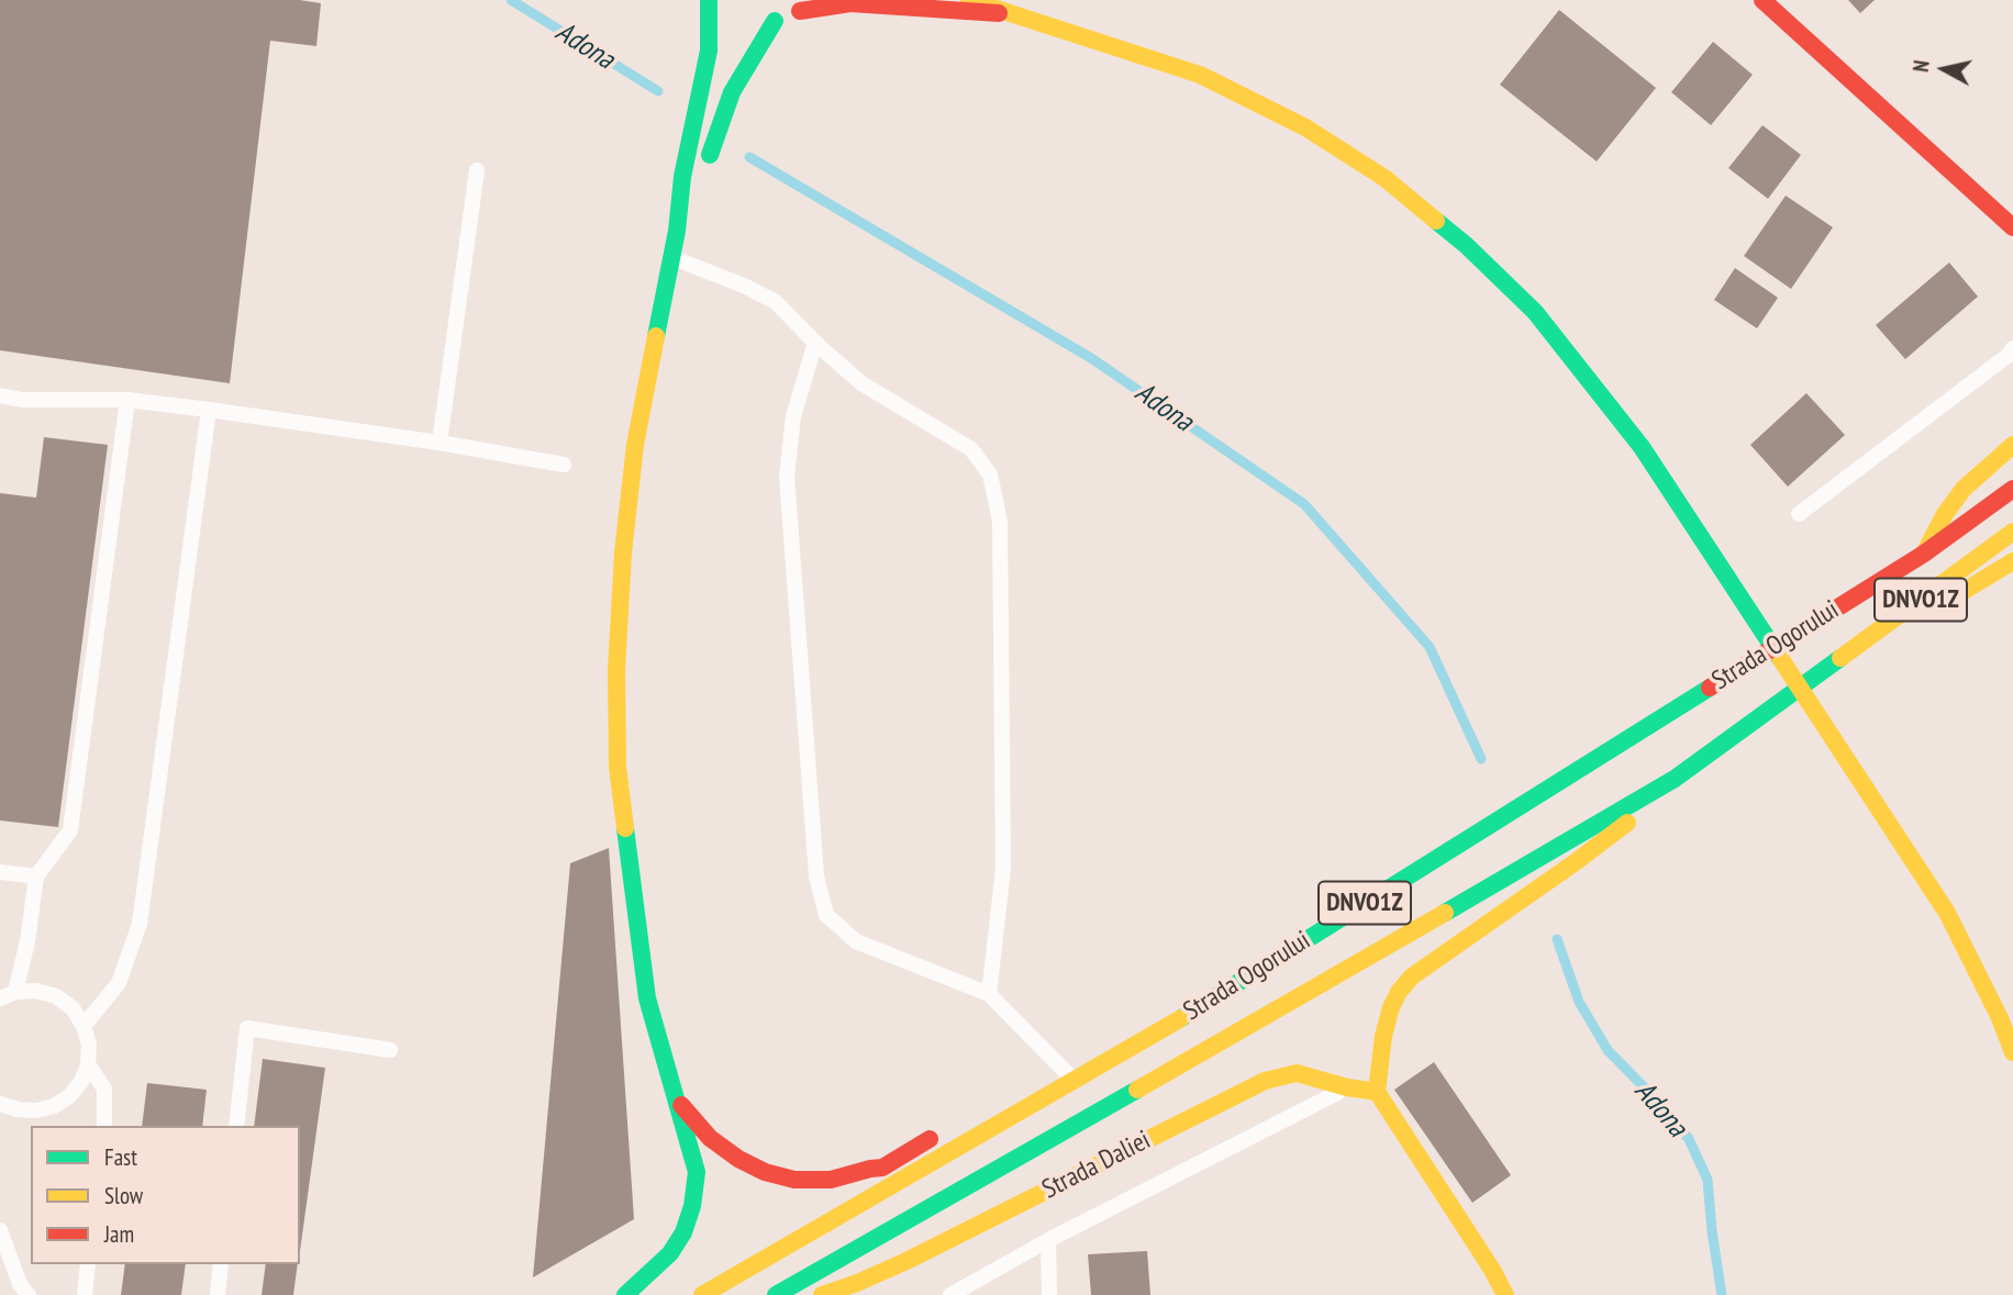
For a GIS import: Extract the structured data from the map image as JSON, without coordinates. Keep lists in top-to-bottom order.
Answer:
{
  "streets": {
    "main road": ["DNVO1Z", "Strada Ogorului", "Strada Daliei"]
  },
  "water": ["Adona"],
  "legend": ["Fast", "Slow", "Jam"],
  "north": "left"
}
